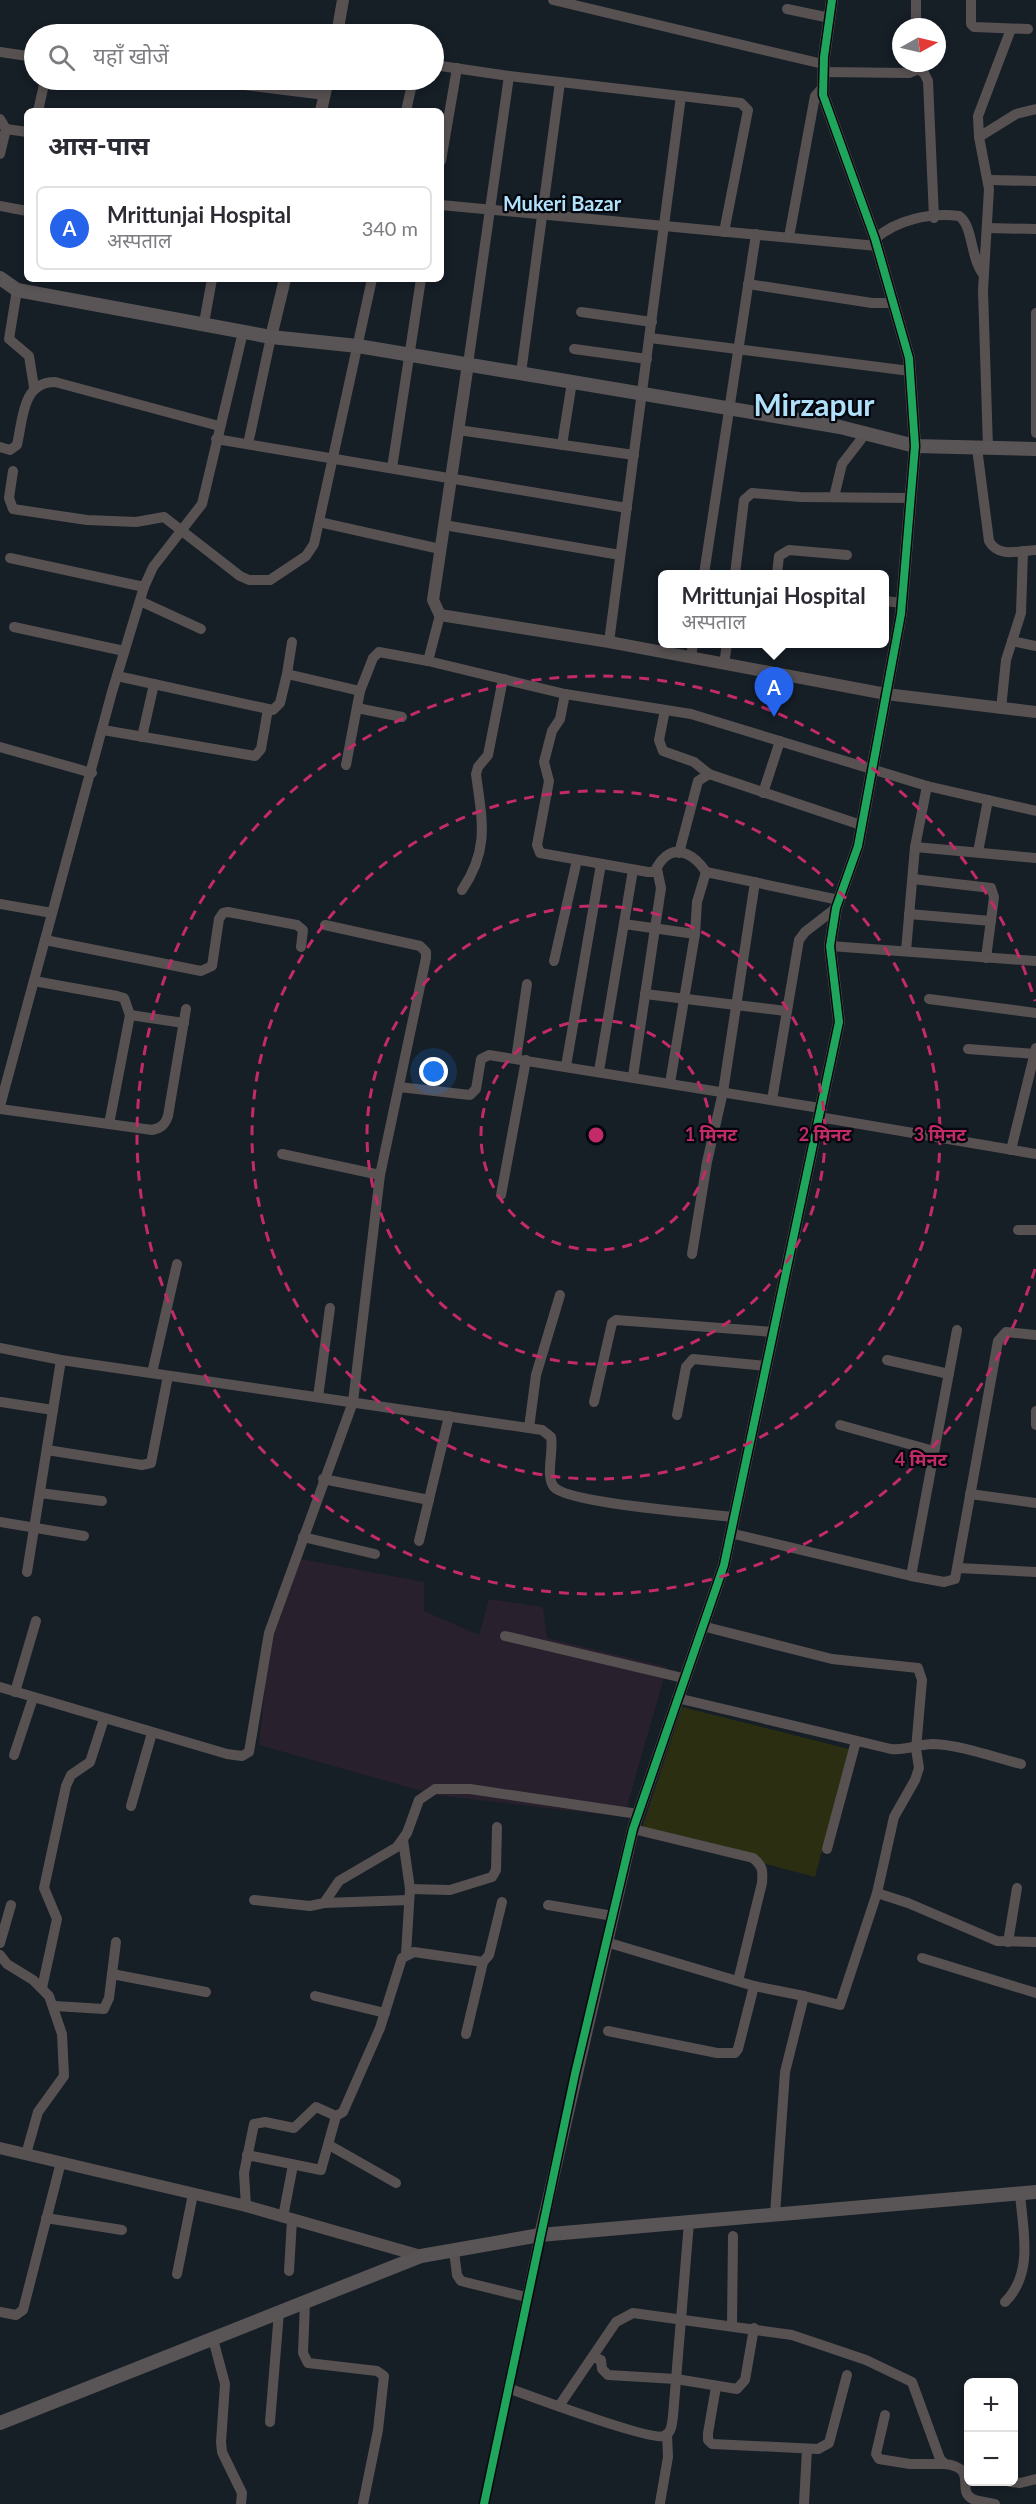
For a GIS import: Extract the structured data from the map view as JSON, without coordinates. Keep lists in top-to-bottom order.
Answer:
{
  "districts": ["Mukeri Bazar", "Mirzapur"],
  "north": "right",
  "page": {
    "search": "यहाँ खोजें",
    "heading": "आस-पास",
    "list": [
      {
        "mark": "A",
        "name": "Mrittunjai Hospital",
        "note": "अस्पताल",
        "value": "340 m"
      }
    ],
    "popup": ["Mrittunjai Hospital", "अस्पताल"],
    "pins": "A",
    "map_buttons": ["+", "−"]
  },
  "rings": [
    "1 मिनट",
    "2 मिनट",
    "3 मिनट",
    "4 मिनट"
  ]
}
